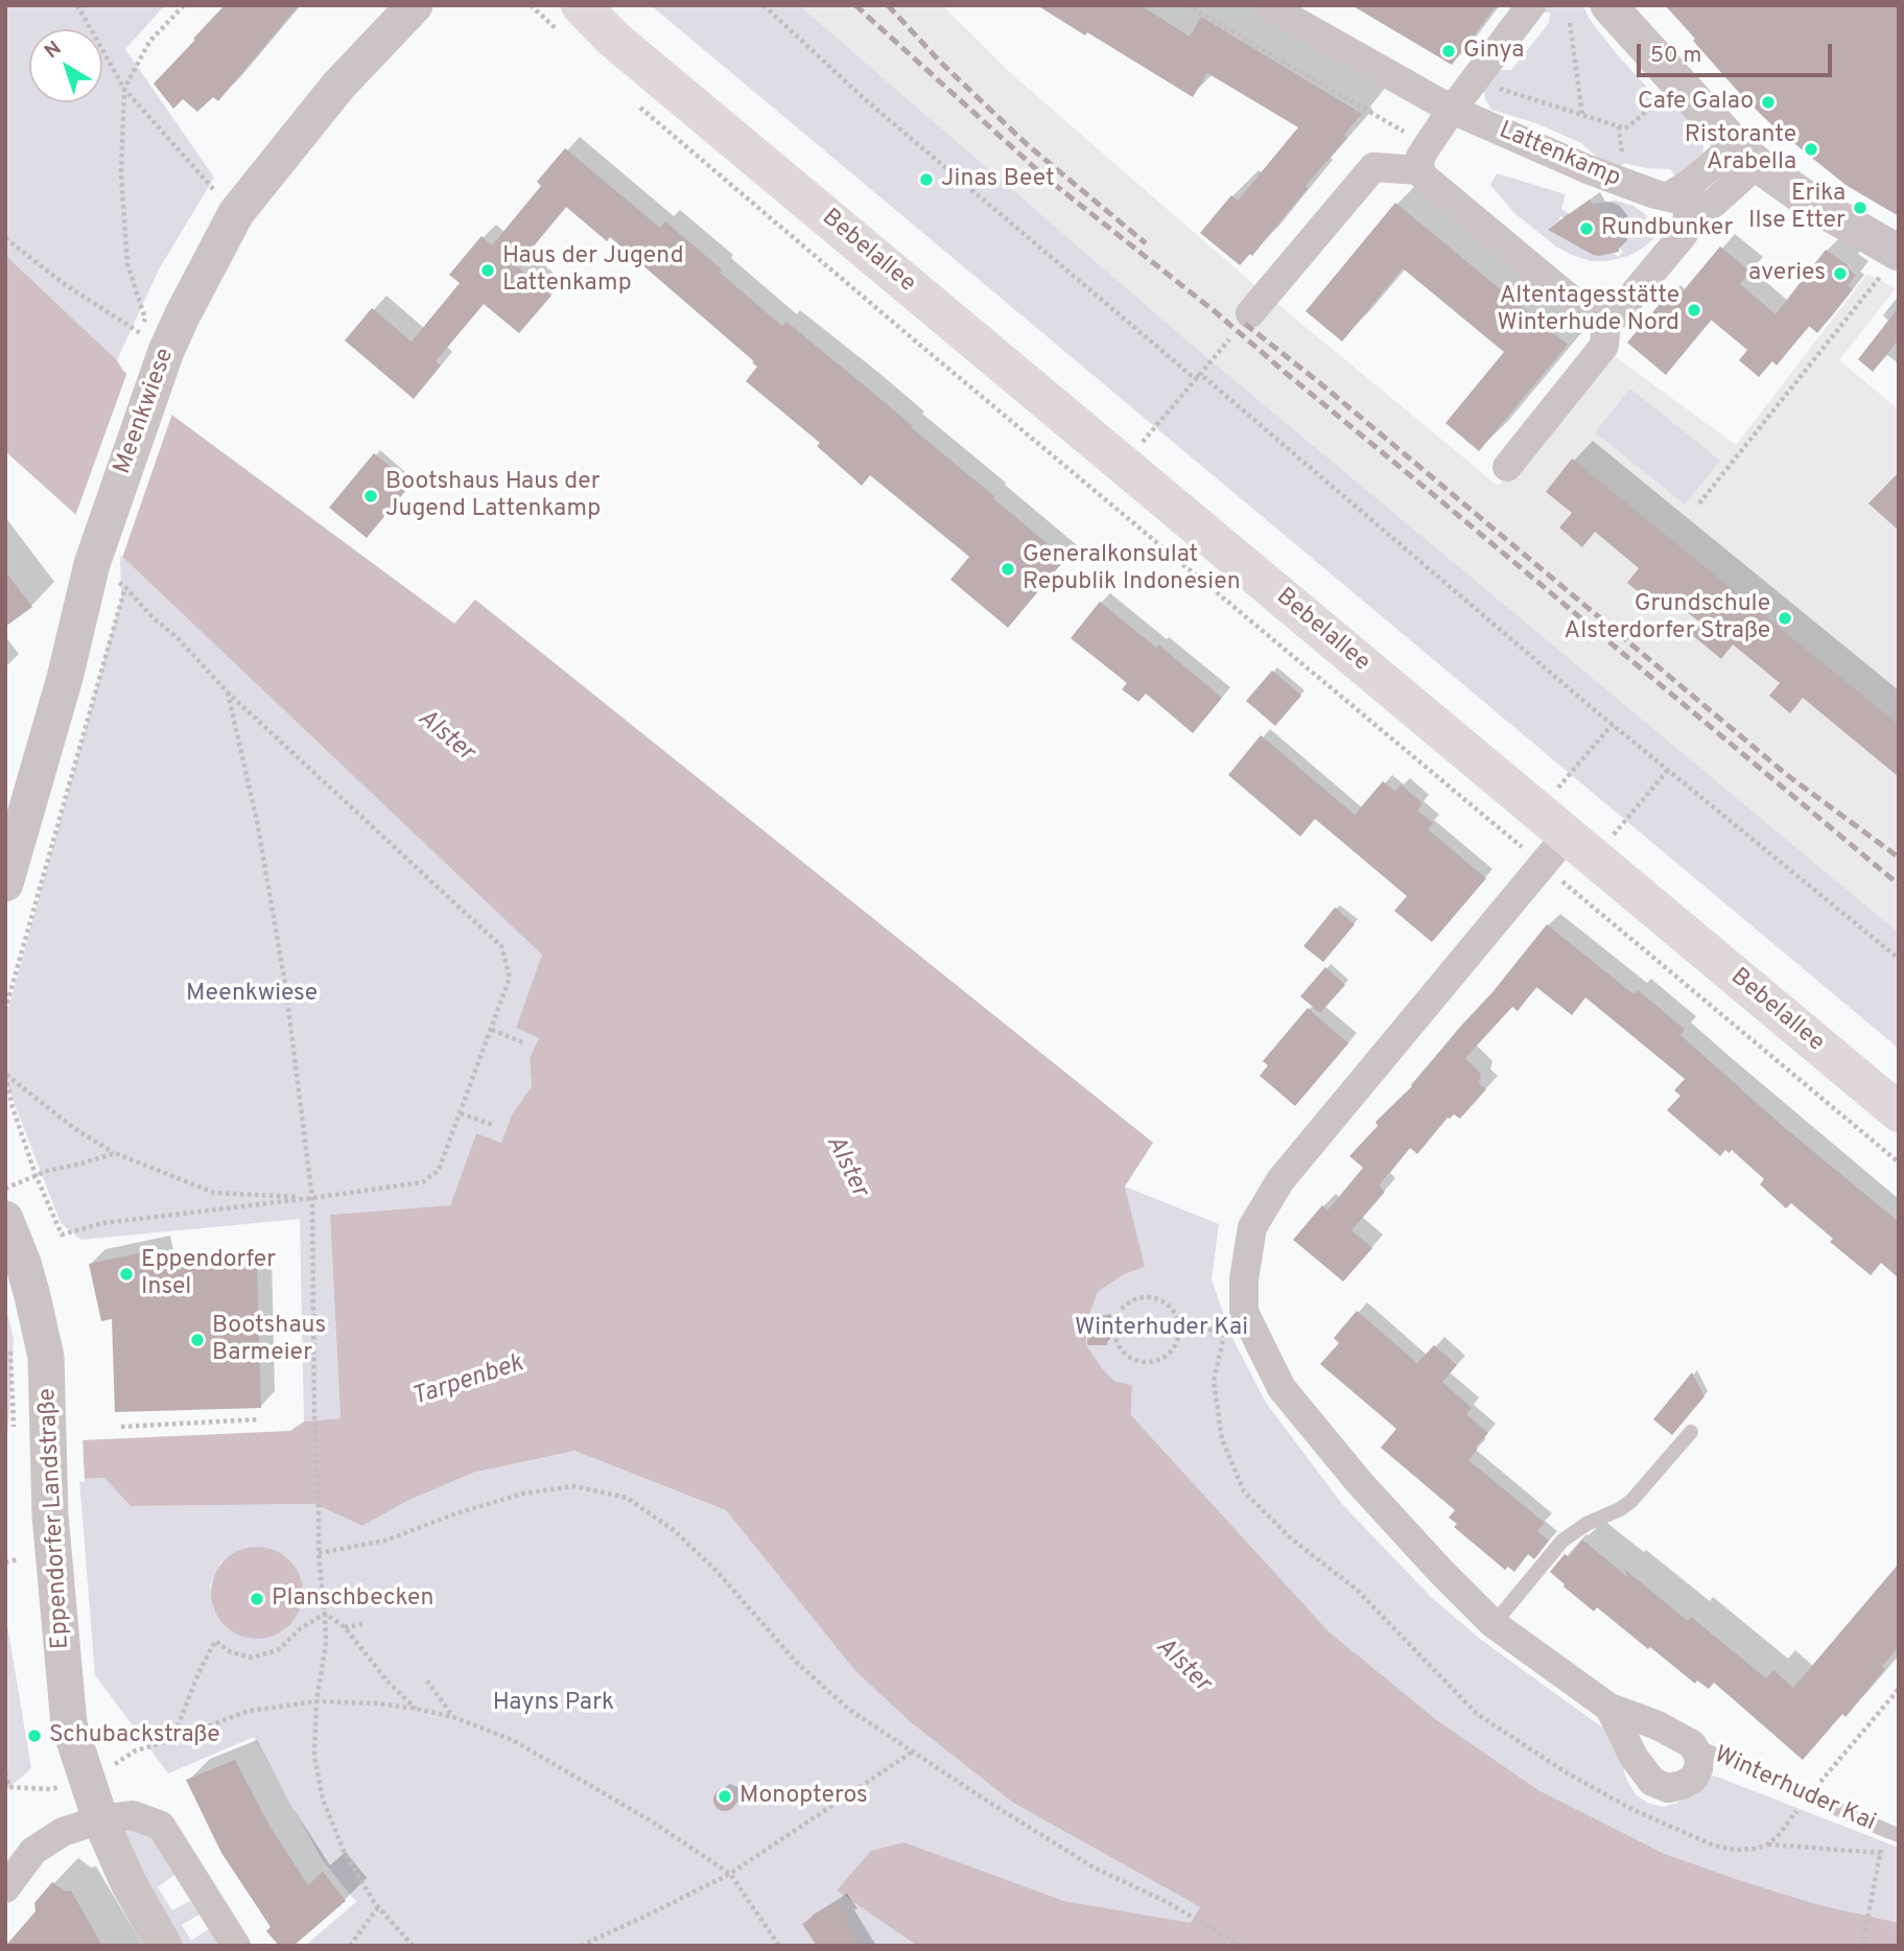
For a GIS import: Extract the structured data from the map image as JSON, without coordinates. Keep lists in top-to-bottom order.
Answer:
{
  "streets": {
    "main road": ["Bebelallee"],
    "street": [
      "Lattenkamp",
      "Meenkwiese",
      "Eppendorfer Landstraße",
      "Winterhuder Kai"
    ]
  },
  "crossings": [
    ["Bebelallee", "Winterhuder Kai"]
  ],
  "water": ["Alster", "Tarpenbek"],
  "parks": ["Meenkwiese", "Winterhuder Kai", "Hayns Park"],
  "places": [
    "Ginya",
    "Cafe Galao",
    "Ristorante Arabella",
    "Jinas Beet",
    "Erika Ilse Etter",
    "Rundbunker",
    "Haus der Jugend Lattenkamp",
    "averies",
    "Altentagesstätte Winterhude Nord",
    "Bootshaus Haus der Jugend Lattenkamp",
    "Generalkonsulat Republik Indonesien",
    "Grundschule Alsterdorfer Straße",
    "Eppendorfer Insel",
    "Bootshaus Barmeier",
    "Planschbecken",
    "Schubackstraße",
    "Monopteros"
  ],
  "scale_bar": "50 m",
  "north": "top left"
}
